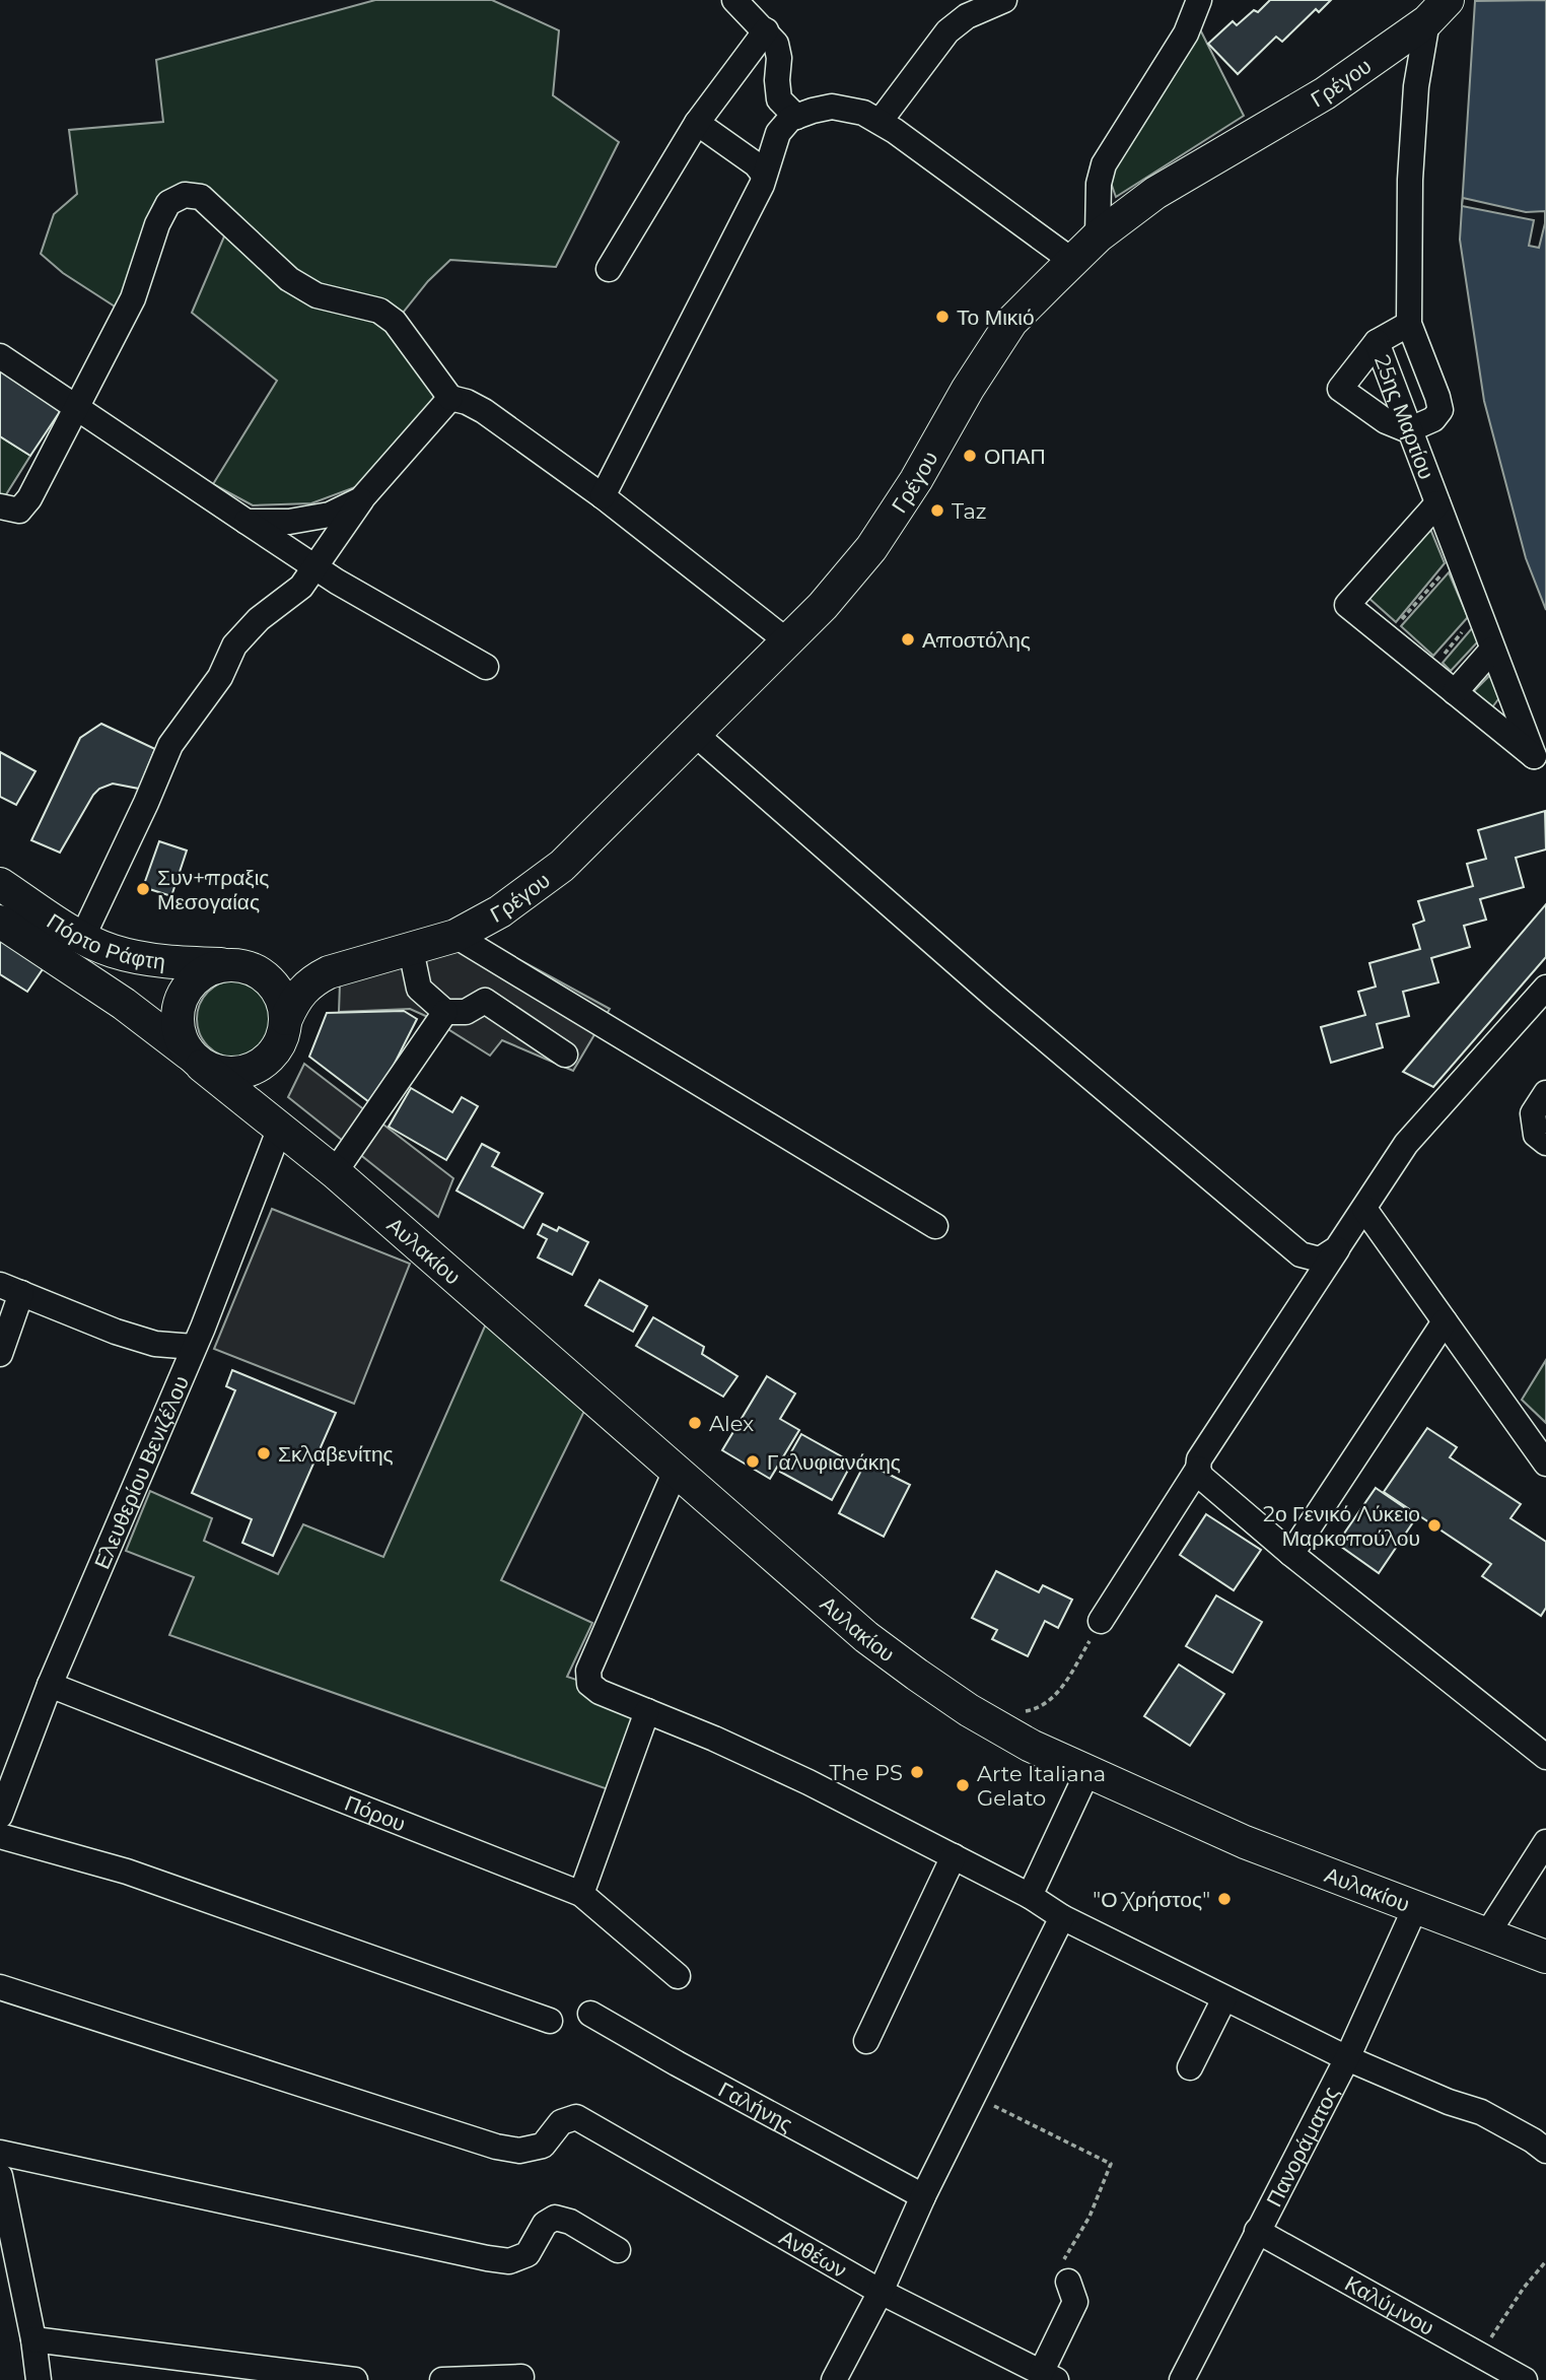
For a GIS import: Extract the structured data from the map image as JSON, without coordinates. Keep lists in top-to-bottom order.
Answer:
{
  "streets": {
    "main road": ["Γρέγου", "Πόρτο Ράφτη", "Αυλακίου"],
    "street": [
      "25ης Μαρτίου",
      "Ελευθερίου Βενιζέλου",
      "Πόρου",
      "Γαλήνης",
      "Πανοράματος",
      "Ανθέων",
      "Καλύμνου"
    ]
  },
  "crossings": [
    ["Γρέγου", "25ης Μαρτίου"],
    ["Γρέγου", "Πόρτο Ράφτη"],
    ["Γρέγου", "Αυλακίου"],
    ["Πόρτο Ράφτη", "Αυλακίου"],
    ["Αυλακίου", "Ελευθερίου Βενιζέλου"],
    ["Αυλακίου", "Πανοράματος"],
    ["Ελευθερίου Βενιζέλου", "Πόρου"],
    ["Πανοράματος", "Καλύμνου"]
  ],
  "places": [
    "Το Μικιό",
    "ΟΠΑΠ",
    "Taz",
    "Αποστόλης",
    "Συν+πραξις Μεσογαίας",
    "Alex",
    "Σκλαβενίτης",
    "Γαλυφιανάκης",
    "2ο Γενικό Λύκειο Μαρκοπούλου",
    "The PS",
    "Arte Italiana Gelato",
    "\"Ο Χρήστος\""
  ]
}
